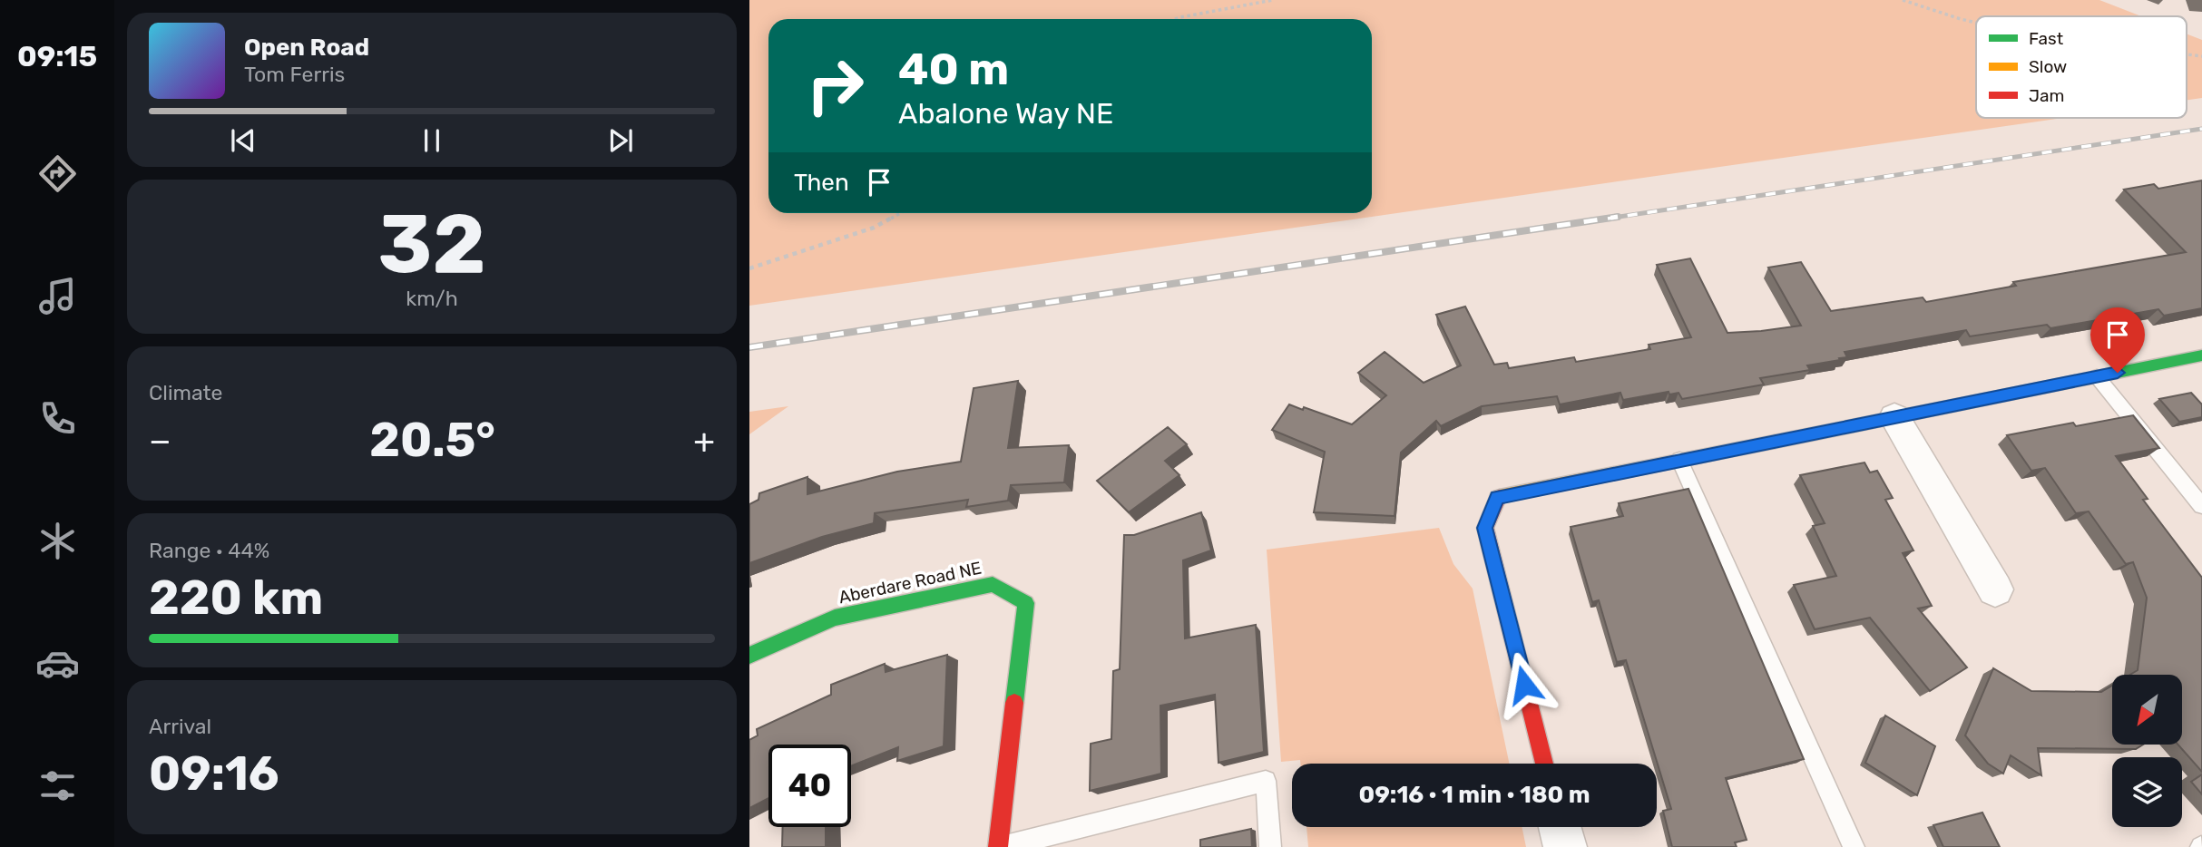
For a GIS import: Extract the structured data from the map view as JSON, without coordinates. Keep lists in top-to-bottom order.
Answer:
{
  "streets": {
    "street": ["Aberdare Road NE"]
  },
  "legend": ["Fast", "Slow", "Jam"],
  "north": "bottom left",
  "page": {
    "tabs": "09:15",
    "turn": ["40 m", "Abalone Way NE"],
    "song": ["Open Road", "Tom Ferris"],
    "then": "Then",
    "tile": [
      ["32", "km/h"],
      "Climate",
      ["Range · 44%", "220 km"],
      ["Arrival", "09:16"]
    ],
    "heat": ["−", "20.5°", "+"],
    "limit": "40",
    "trip": "09:16 · 1 min · 180 m"
  }
}
